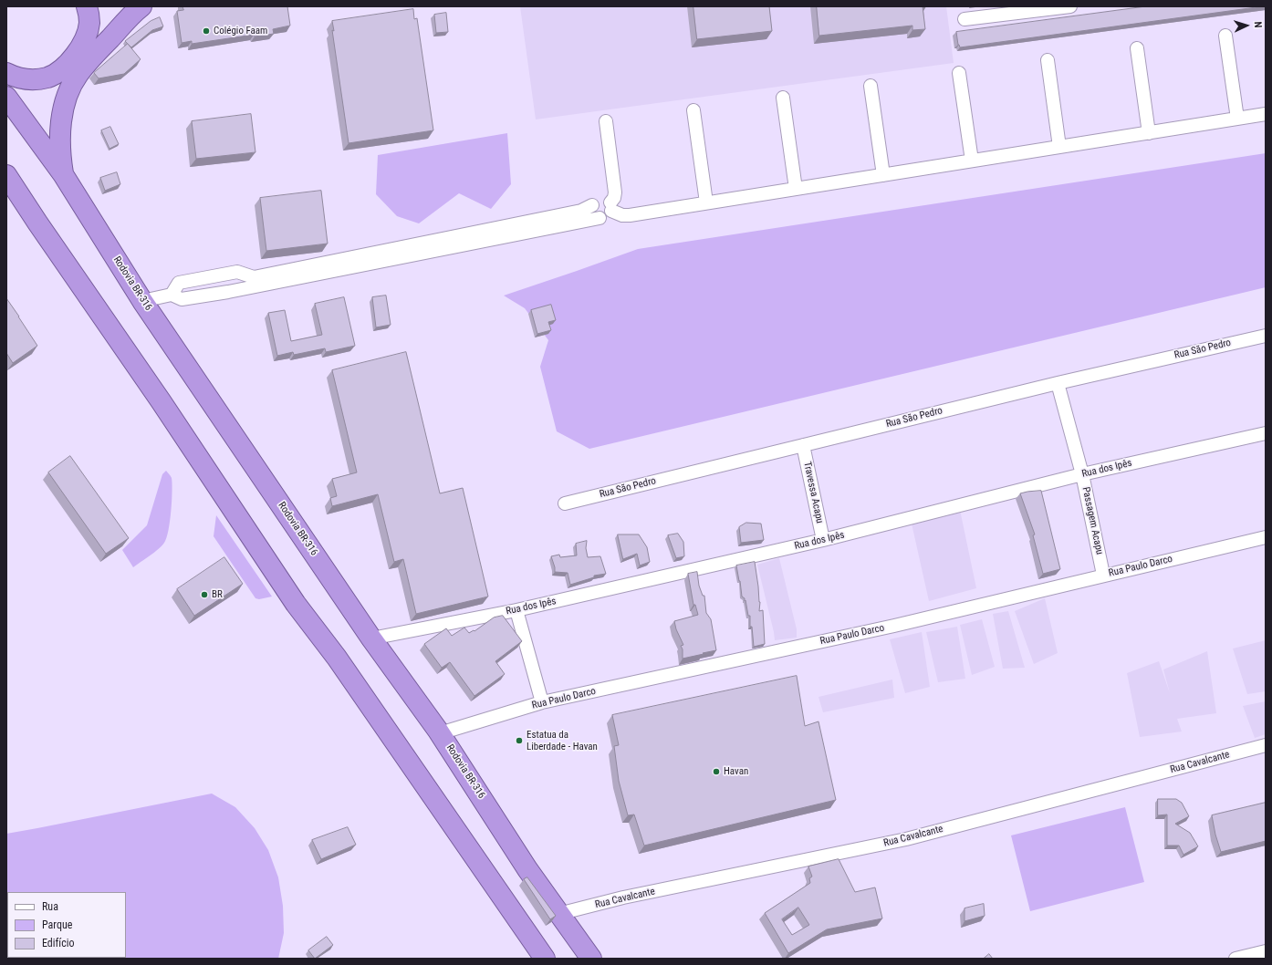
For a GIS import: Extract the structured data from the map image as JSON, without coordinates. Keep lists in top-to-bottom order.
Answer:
{
  "streets": {
    "highway": ["Rodovia BR-316"],
    "street": [
      "Rua São Pedro",
      "Rua dos Ipês",
      "Travessa Acapu",
      "Passagem Acapu",
      "Rua Paulo Darco",
      "Rua Cavalcante"
    ]
  },
  "crossings": [
    ["Rodovia BR-316", "Rua dos Ipês"],
    ["Rodovia BR-316", "Rua Paulo Darco"],
    ["Rodovia BR-316", "Rua Cavalcante"],
    ["Rua São Pedro", "Travessa Acapu"],
    ["Rua São Pedro", "Passagem Acapu"],
    ["Rua dos Ipês", "Travessa Acapu"],
    ["Rua dos Ipês", "Passagem Acapu"],
    ["Passagem Acapu", "Rua Paulo Darco"]
  ],
  "places": [
    "Colégio Faam",
    "BR",
    "Estatua da Liberdade - Havan",
    "Havan"
  ],
  "legend": ["Rua", "Parque", "Edifício"],
  "north": "right"
}
